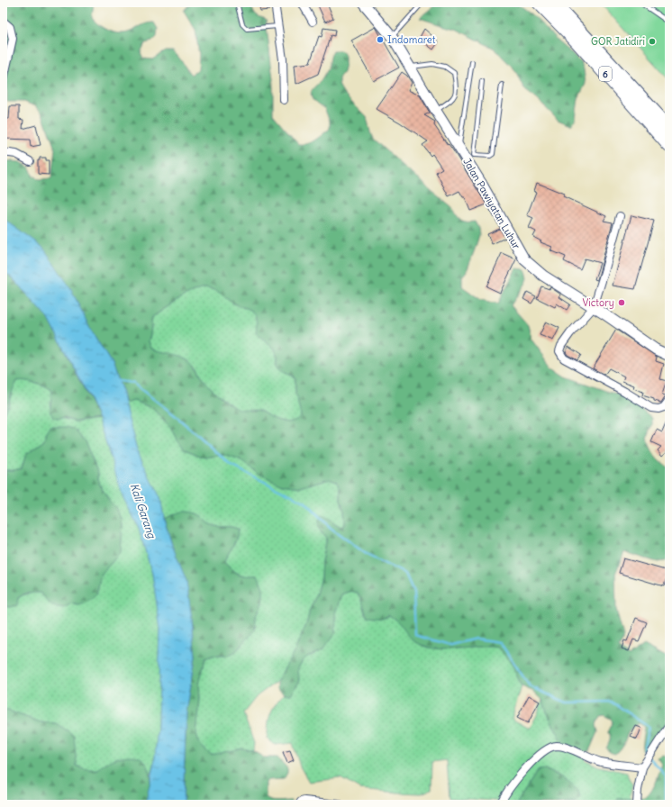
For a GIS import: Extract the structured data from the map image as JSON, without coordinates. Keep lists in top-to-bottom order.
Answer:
{
  "streets": {
    "highway": ["6"],
    "main road": ["Jalan Pawiyatan Luhur"]
  },
  "water": ["Kali Garang"],
  "places": ["Indomaret", "GOR Jatidiri", "Victory"]
}
